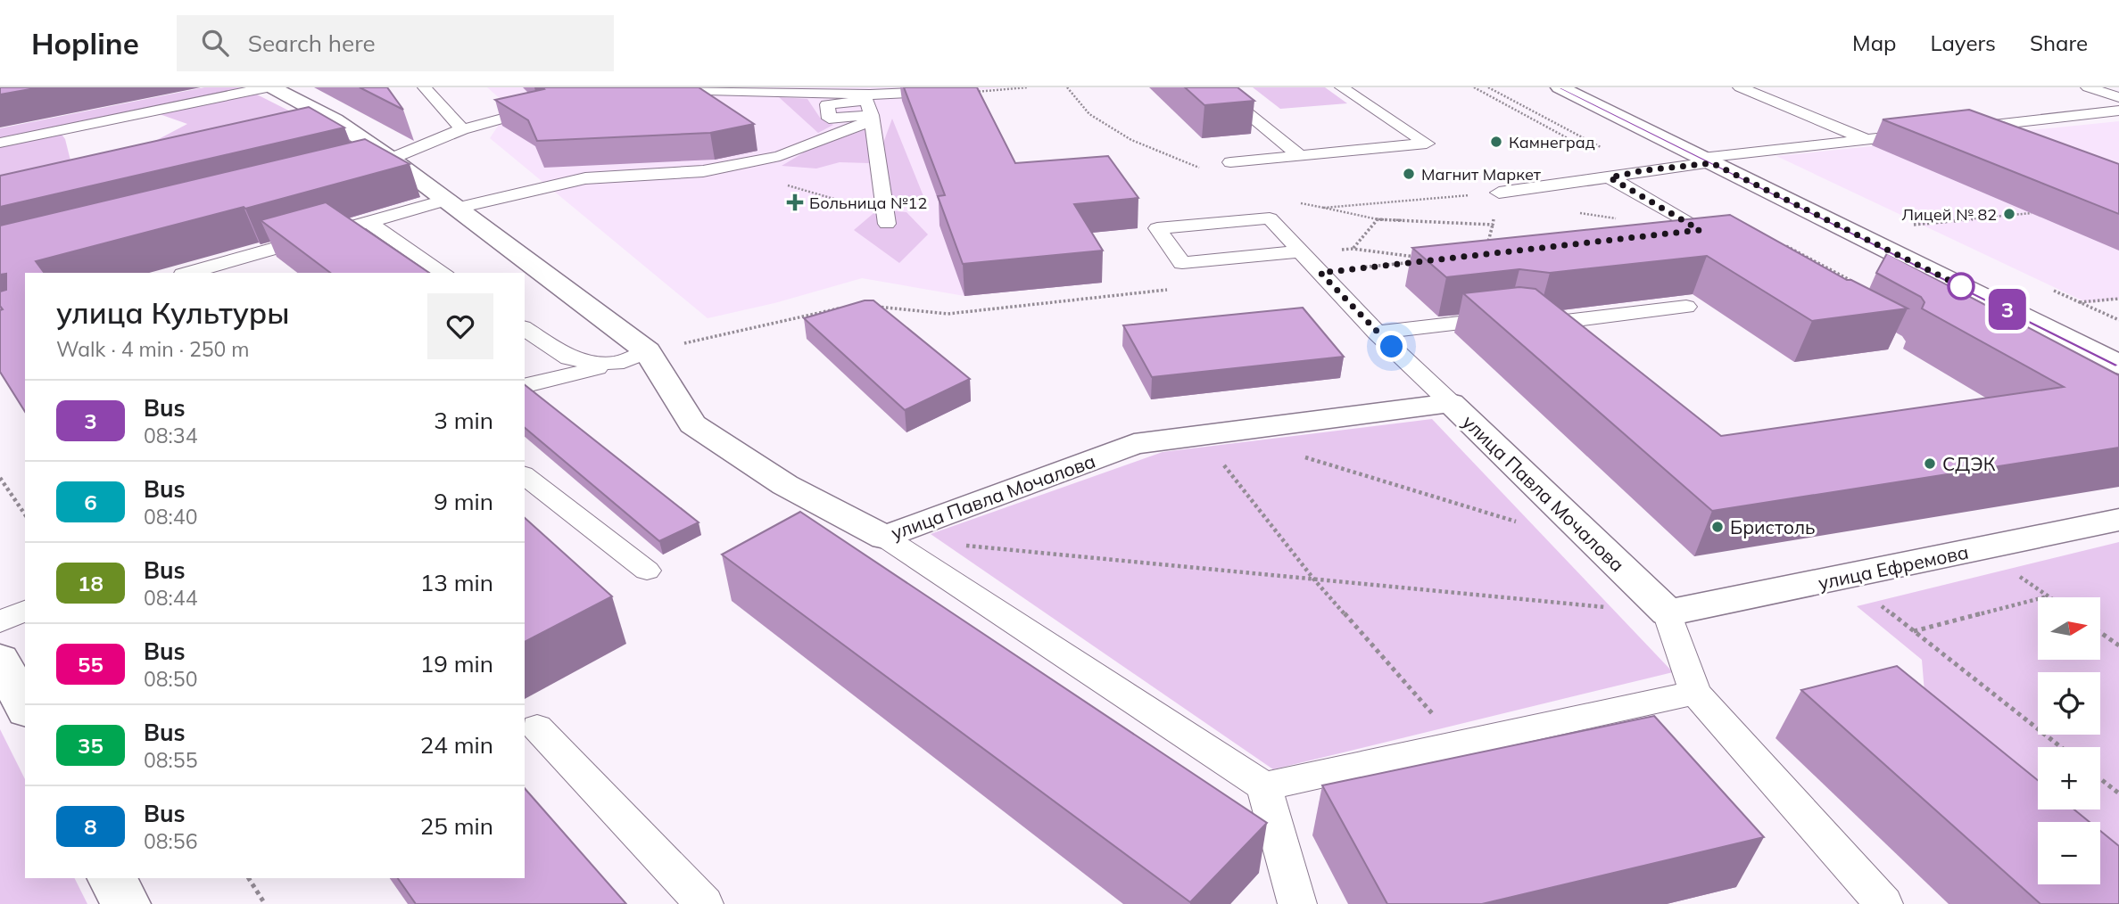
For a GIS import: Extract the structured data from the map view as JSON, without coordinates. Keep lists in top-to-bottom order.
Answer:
{
  "streets": {
    "street": ["улица Павла Мочалова", "улица Ефремова"]
  },
  "crossings": [
    ["улица Павла Мочалова", "улица Ефремова"]
  ],
  "places": {
    "other": [
      "Камнеград",
      "Магнит Маркет",
      "Лицей № 82",
      "СДЭК",
      "Бристоль"
    ],
    "health": ["Больница №12"]
  },
  "lines": ["bus line 3"],
  "north": "right",
  "page": {
    "header": "Hopline",
    "search": "Search here",
    "nav": ["Map", "Layers", "Share"],
    "on_map": "3",
    "heading": ["улица Культуры", "Walk · 4 min · 250 m"],
    "list": [
      {
        "mark": "3",
        "name": "Bus",
        "note": "08:34",
        "value": "3 min"
      },
      {
        "mark": "6",
        "name": "Bus",
        "note": "08:40",
        "value": "9 min"
      },
      {
        "mark": "18",
        "name": "Bus",
        "note": "08:44",
        "value": "13 min"
      },
      {
        "mark": "55",
        "name": "Bus",
        "note": "08:50",
        "value": "19 min"
      },
      {
        "mark": "35",
        "name": "Bus",
        "note": "08:55",
        "value": "24 min"
      },
      {
        "mark": "8",
        "name": "Bus",
        "note": "08:56",
        "value": "25 min"
      }
    ],
    "map_buttons": ["+", "−"]
  }
}
